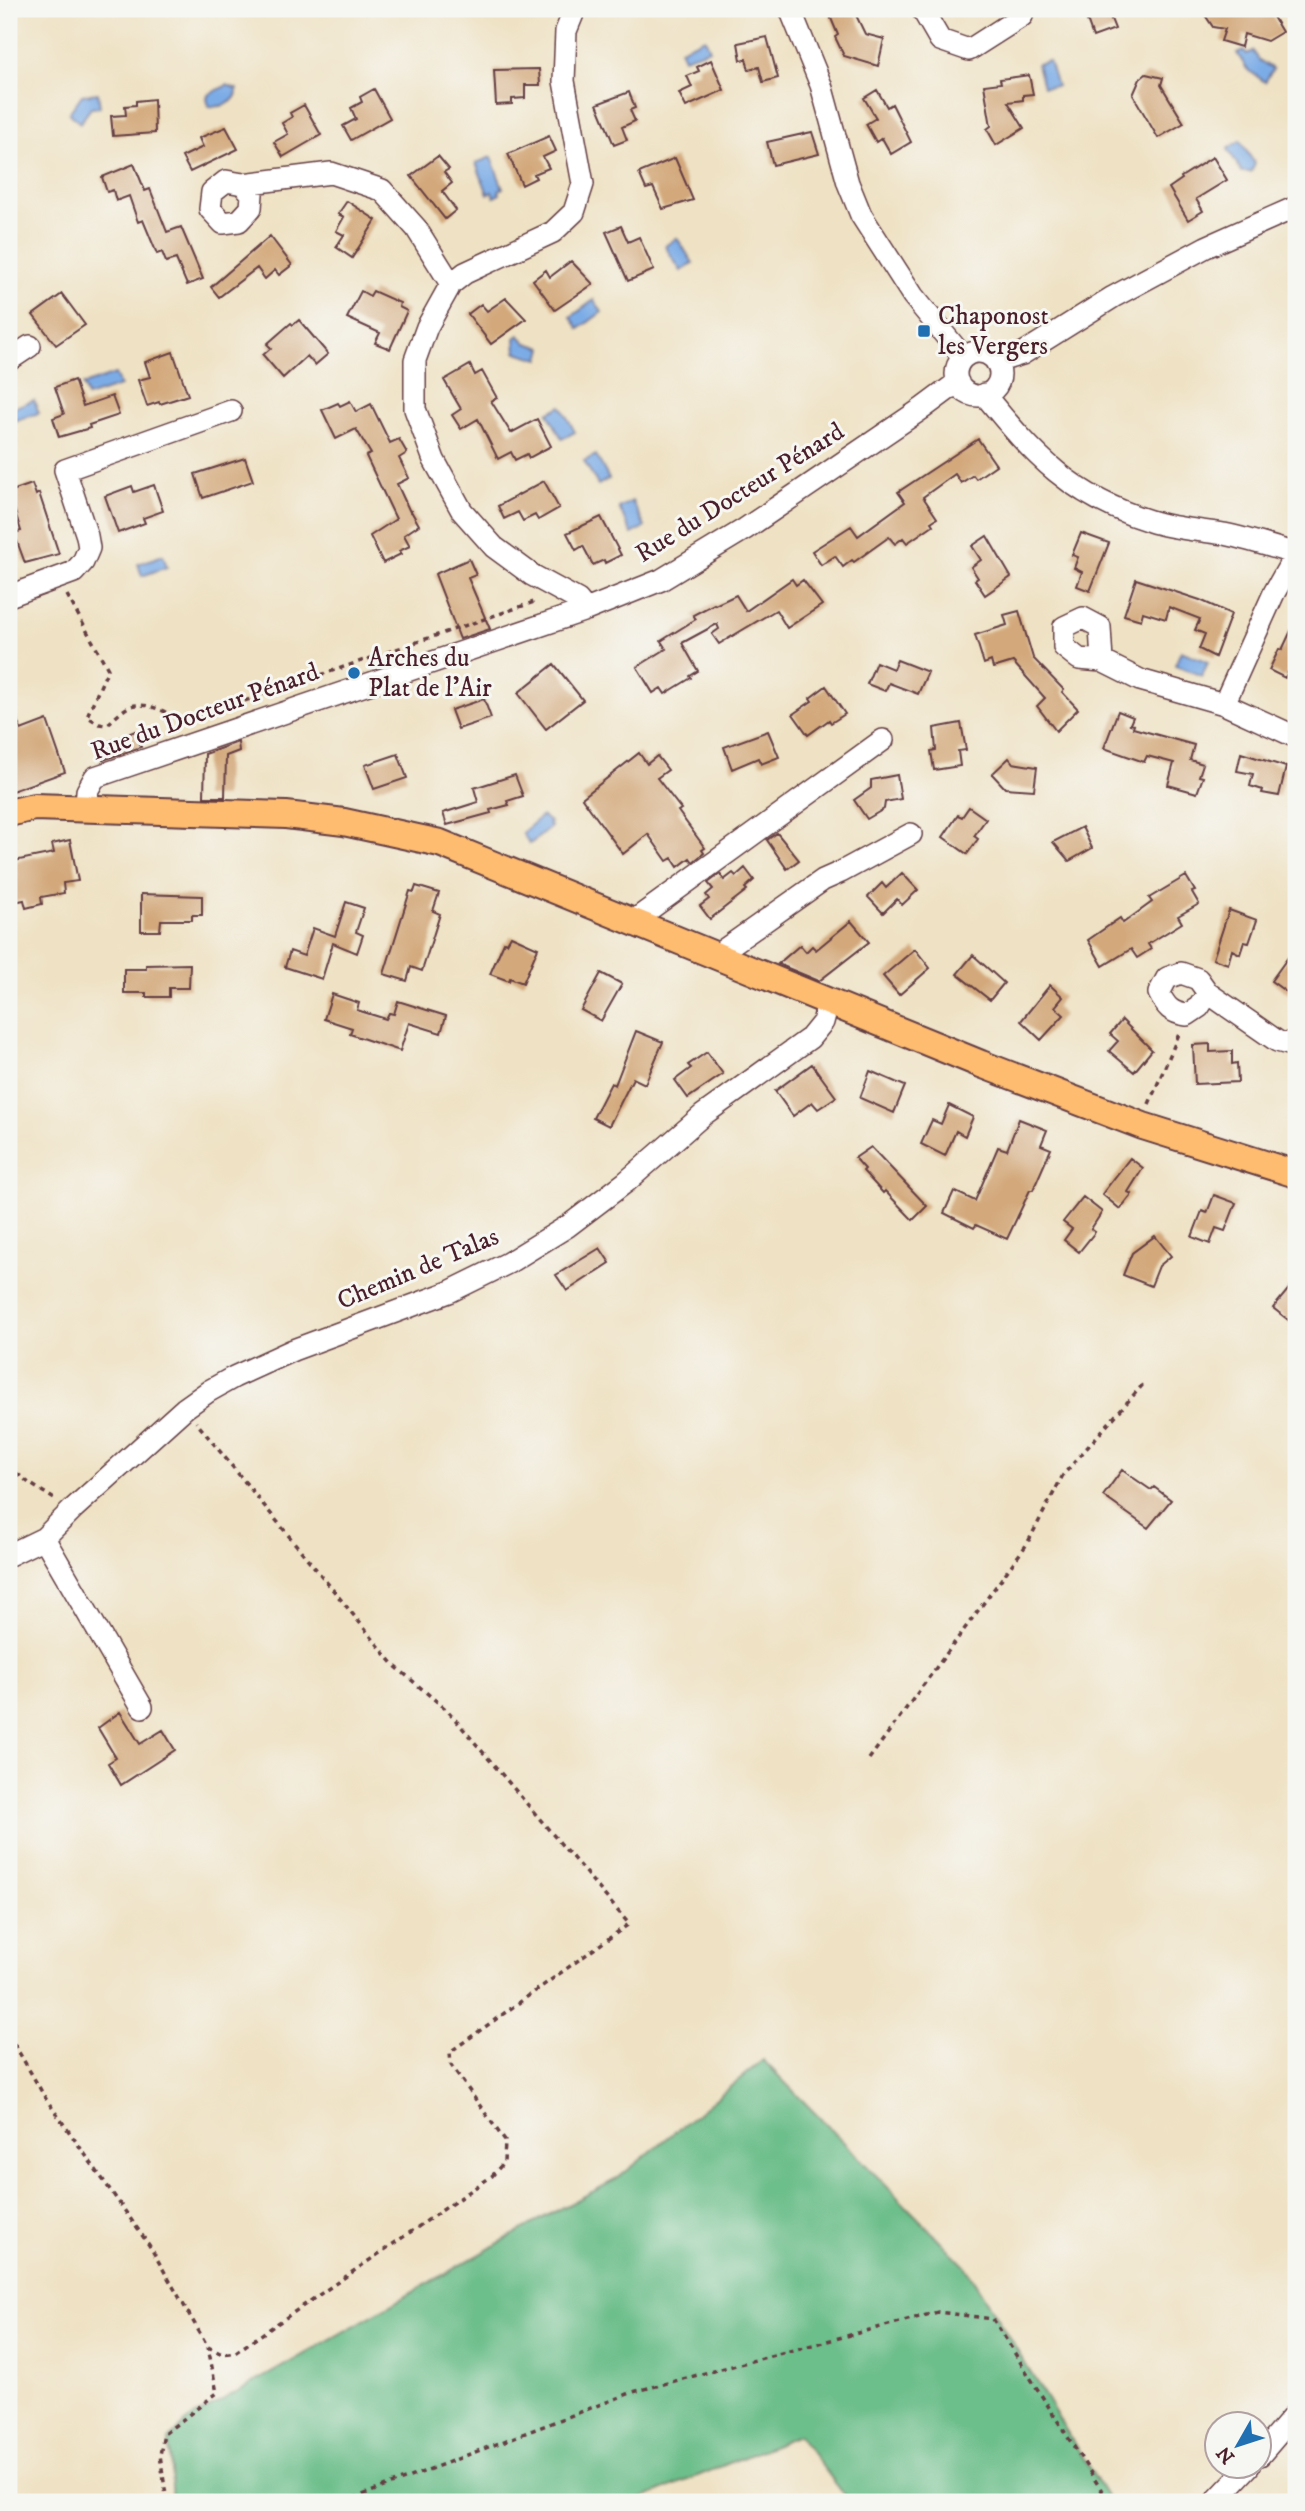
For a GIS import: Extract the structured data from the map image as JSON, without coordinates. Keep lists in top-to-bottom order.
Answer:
{
  "streets": {
    "street": ["Rue du Docteur Pénard", "Chemin de Talas"]
  },
  "places": {
    "transit": ["Chaponost les Vergers"],
    "other": ["Arches du Plat de l'Air"]
  },
  "north": "bottom left"
}
